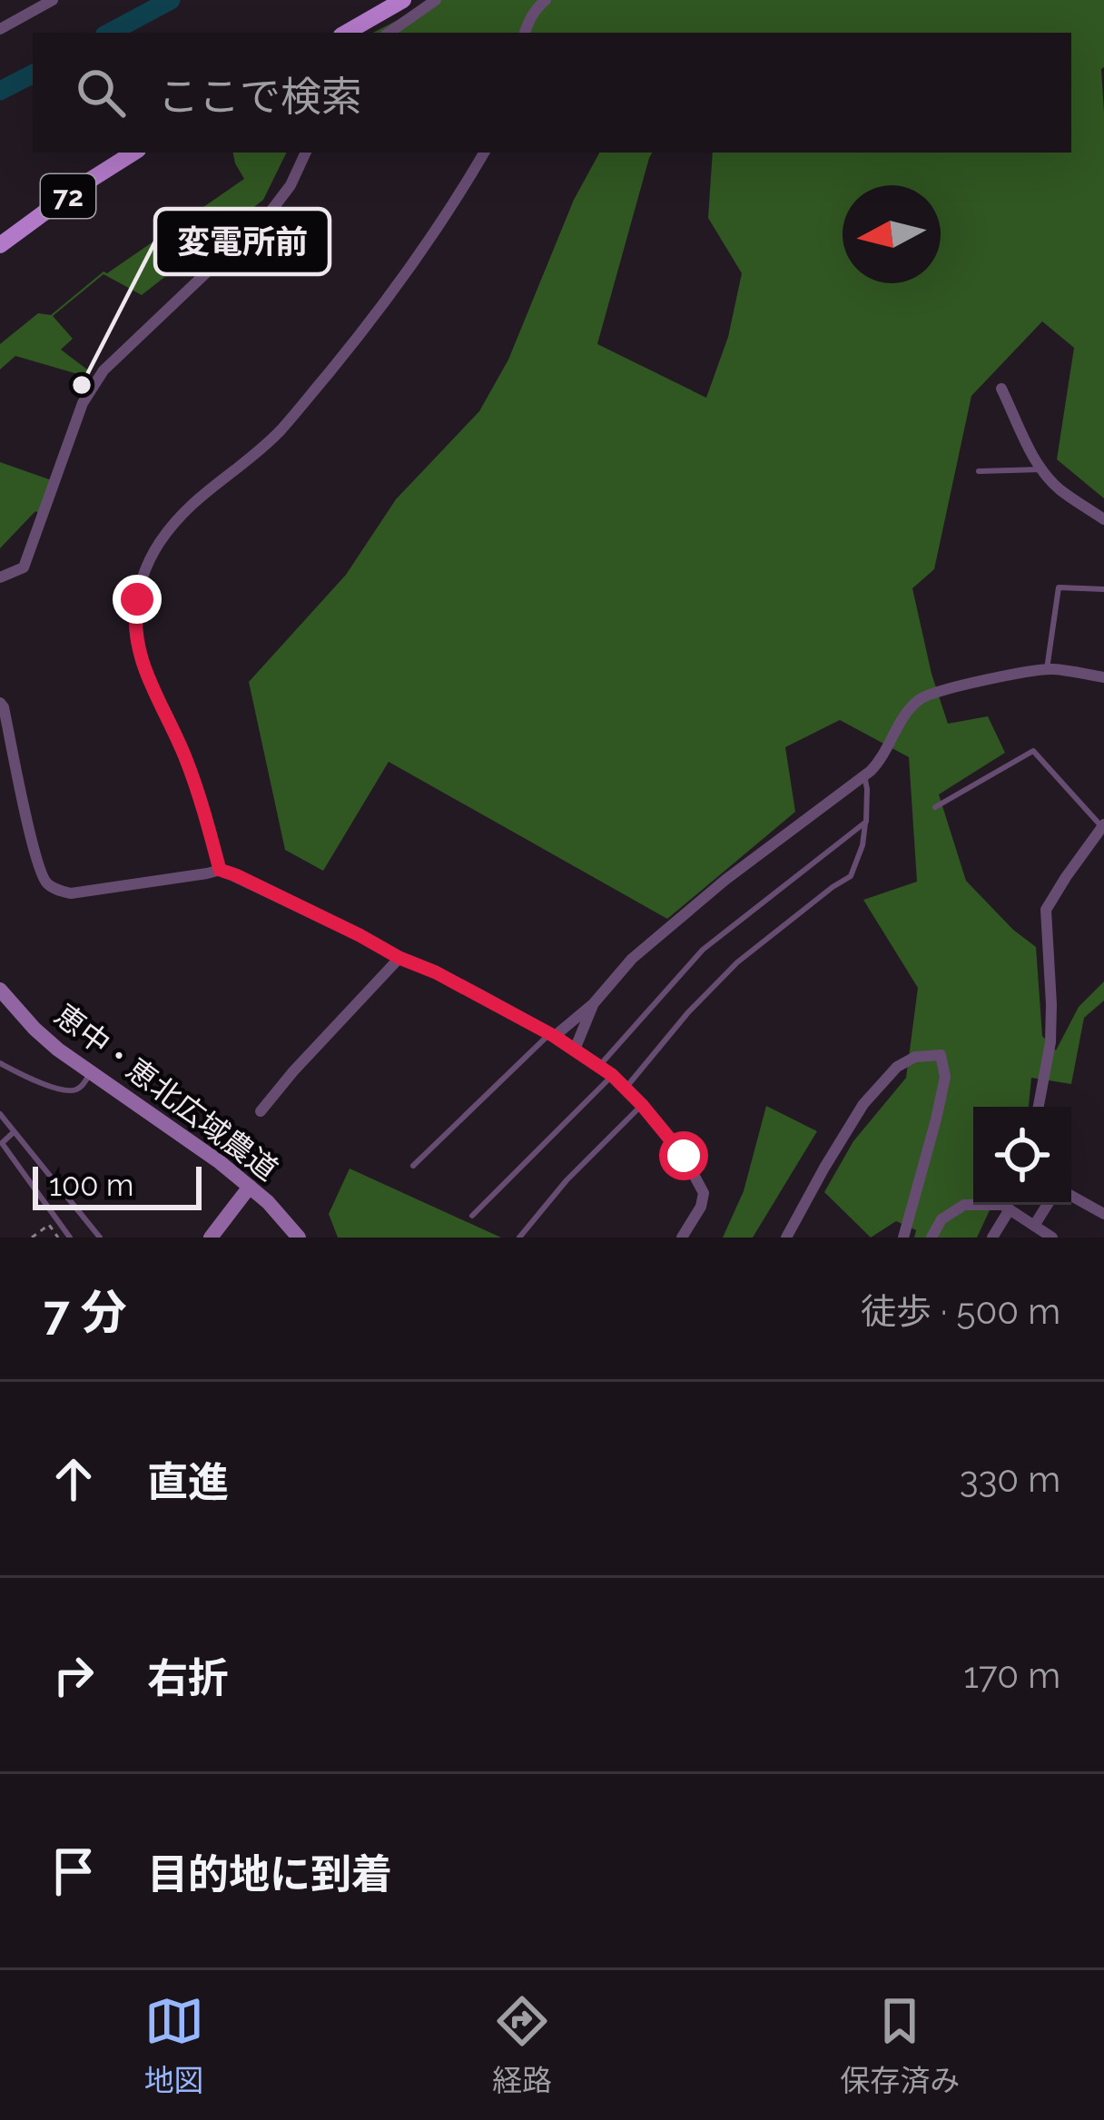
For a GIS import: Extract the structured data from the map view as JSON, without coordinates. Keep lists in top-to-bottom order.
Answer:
{
  "streets": {
    "main road": ["72"],
    "street": ["恵中・恵北広域農道"]
  },
  "places": ["変電所前"],
  "scale_bar": "100 m",
  "north": "left",
  "page": {
    "search": "ここで検索",
    "scale": "100 m",
    "heading": ["7 分", "徒歩 · 500 m"],
    "list": [
      ["直進", "330 m"],
      ["右折", "170 m"],
      "目的地に到着"
    ],
    "nav": ["地図", "経路", "保存済み"]
  }
}
